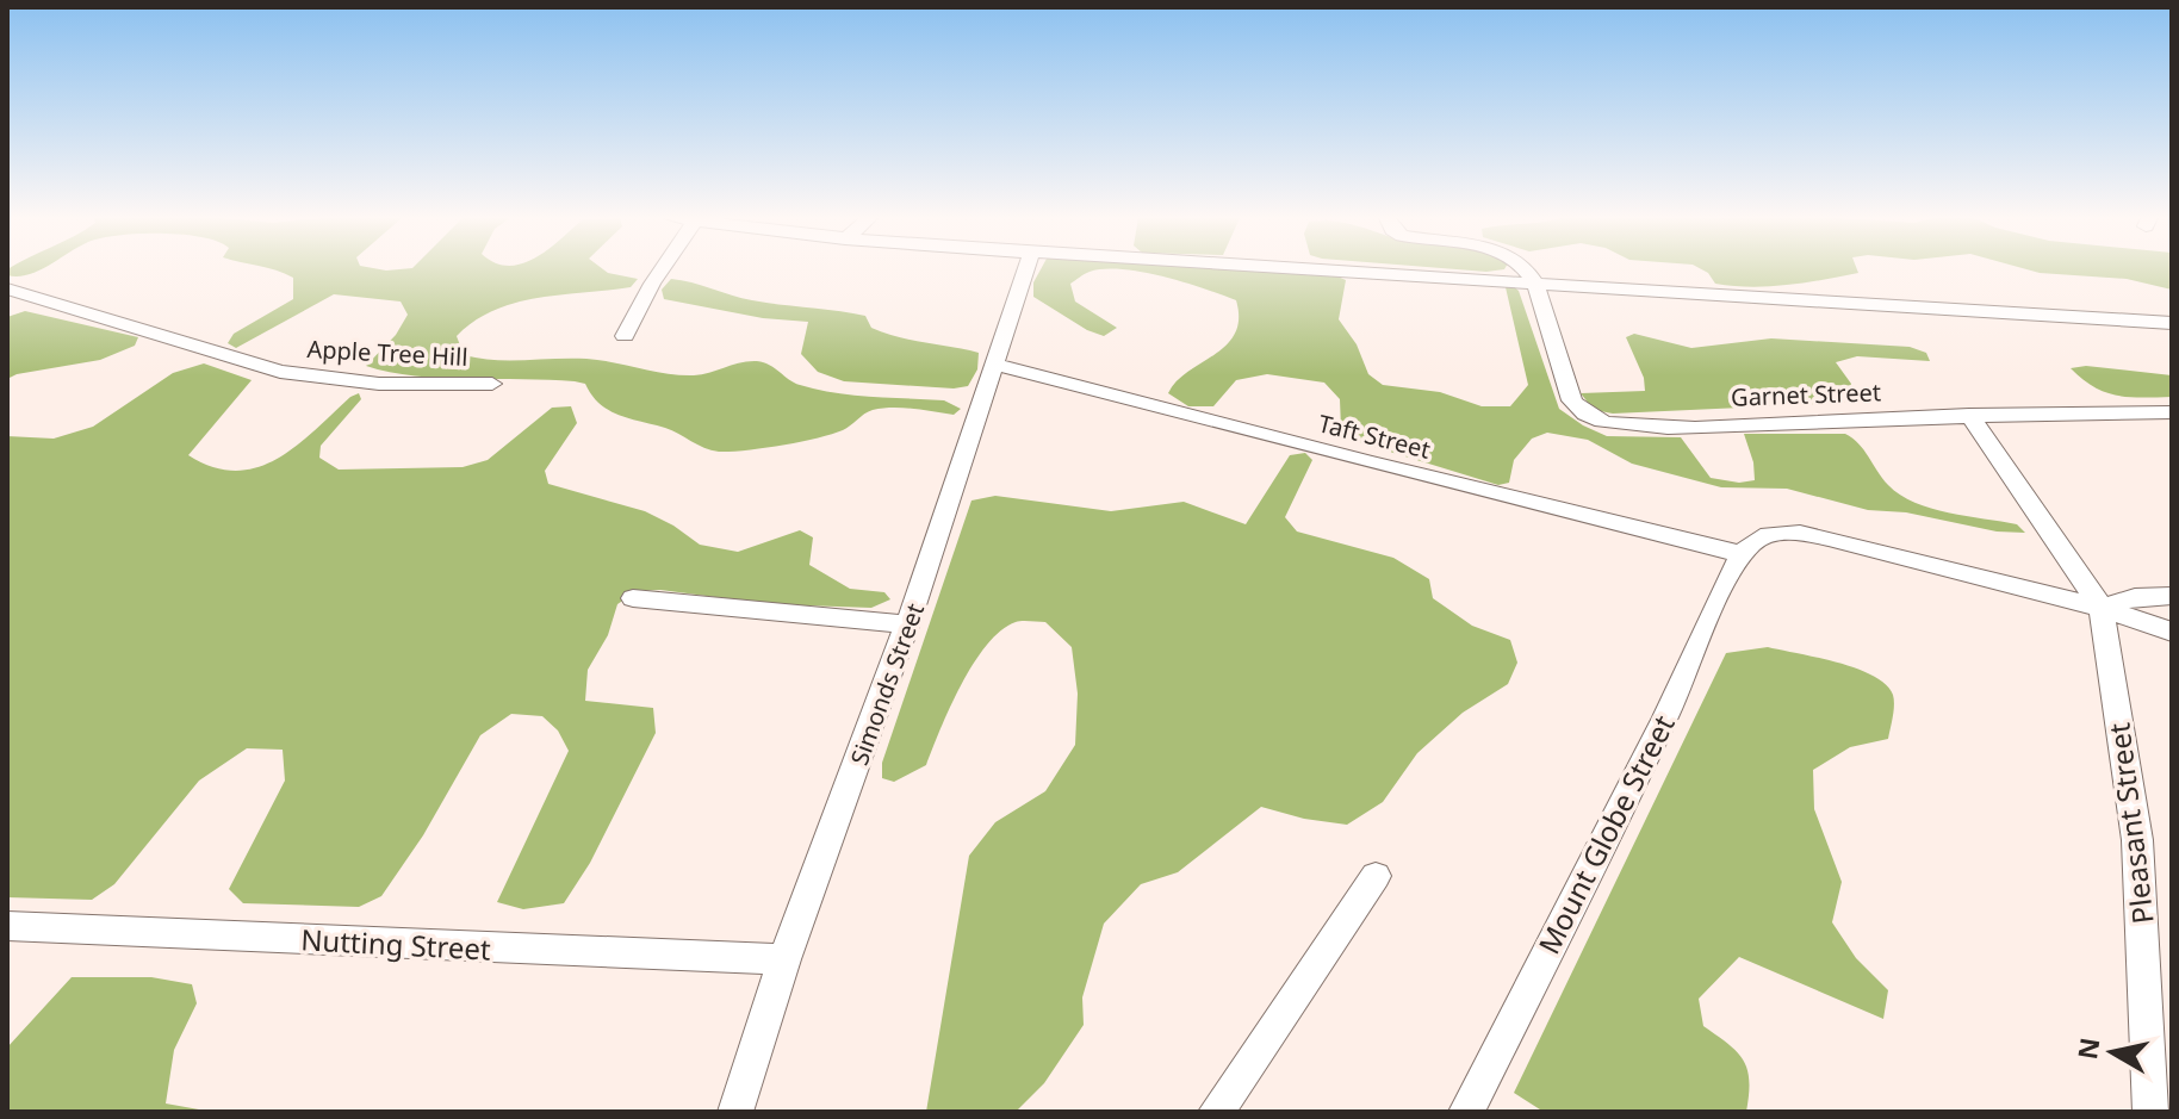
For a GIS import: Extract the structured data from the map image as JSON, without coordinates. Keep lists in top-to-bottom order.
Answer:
{
  "streets": {
    "street": [
      "Apple Tree Hill",
      "Garnet Street",
      "Taft Street",
      "Simonds Street",
      "Pleasant Street",
      "Mount Globe Street",
      "Nutting Street"
    ]
  },
  "crossings": [
    ["Taft Street", "Simonds Street"],
    ["Taft Street", "Mount Globe Street"],
    ["Simonds Street", "Nutting Street"]
  ],
  "north": "left"
}
